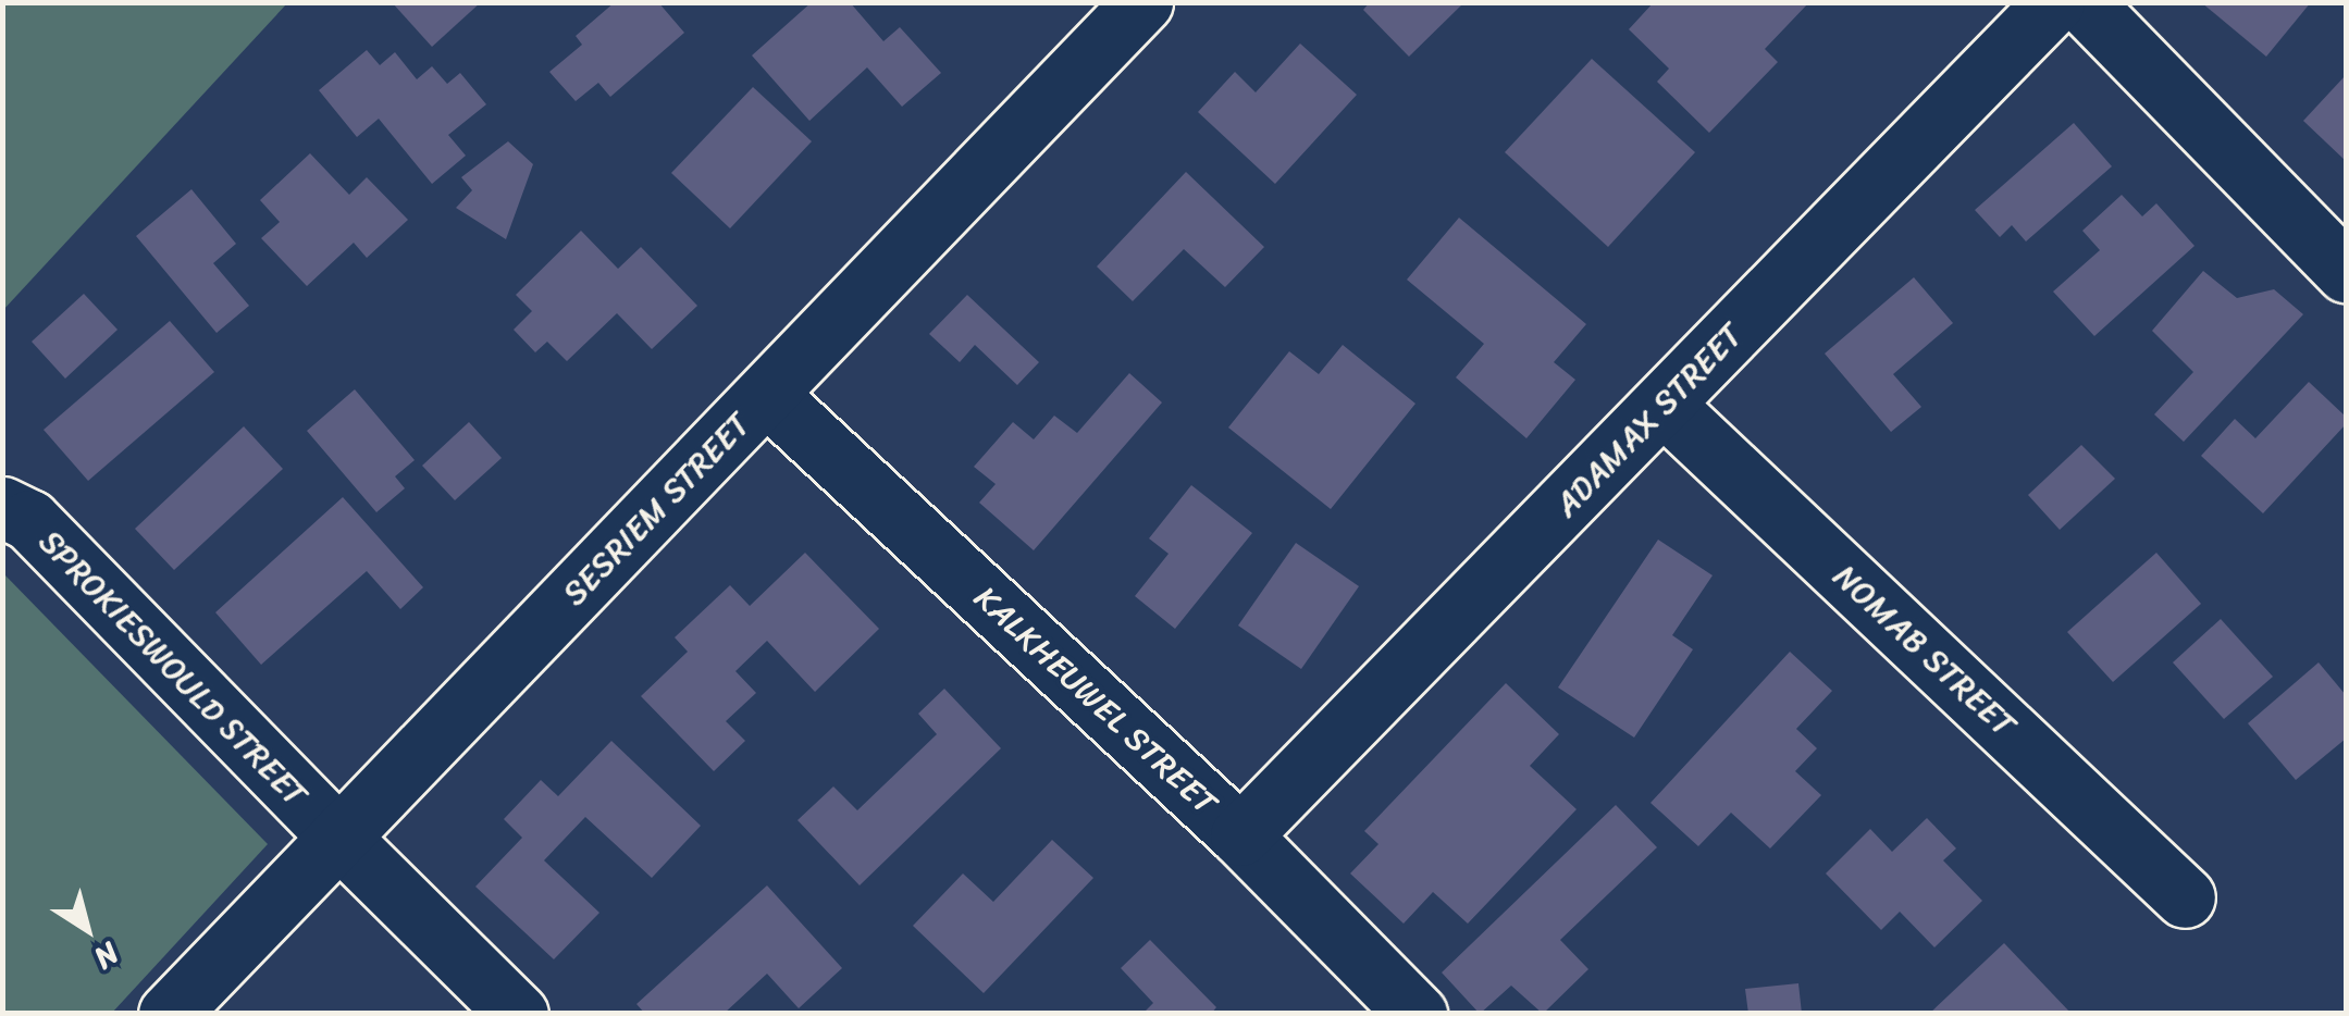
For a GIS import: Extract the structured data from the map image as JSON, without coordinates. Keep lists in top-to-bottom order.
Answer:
{
  "streets": {
    "street": [
      "ADAMAX STREET",
      "SESRIEM STREET",
      "NOMAB STREET",
      "SPROKIESWOULD STREET",
      "KALKHEUWEL STREET"
    ]
  },
  "crossings": [
    ["ADAMAX STREET", "NOMAB STREET"],
    ["ADAMAX STREET", "KALKHEUWEL STREET"],
    ["SESRIEM STREET", "SPROKIESWOULD STREET"],
    ["SESRIEM STREET", "KALKHEUWEL STREET"]
  ],
  "north": "bottom right"
}
